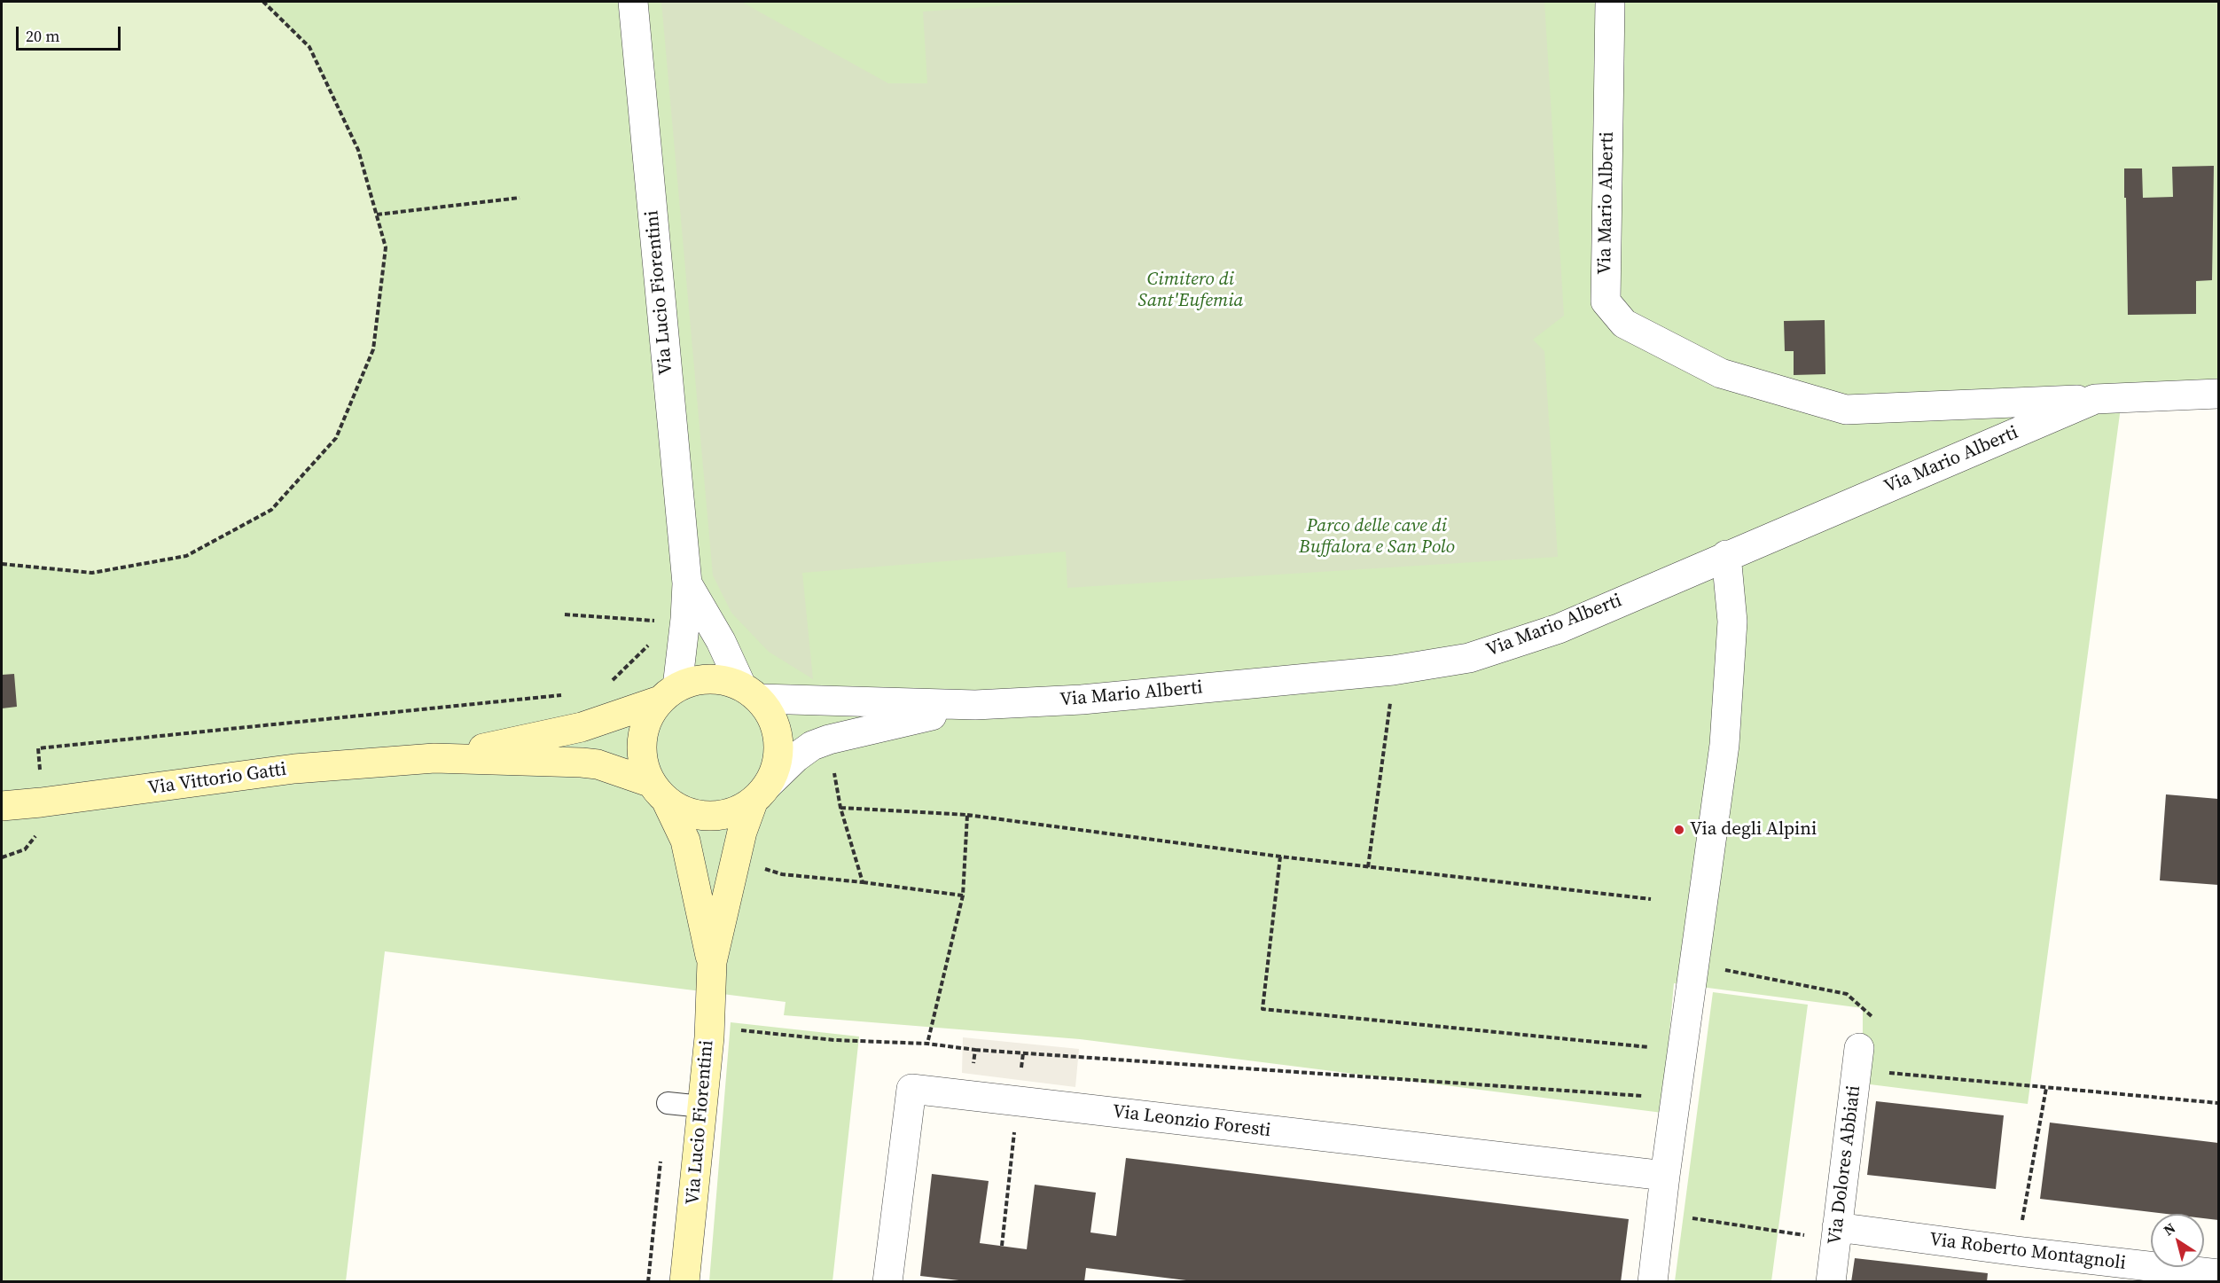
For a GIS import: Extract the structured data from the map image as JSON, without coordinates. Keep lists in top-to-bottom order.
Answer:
{
  "streets": {
    "street": [
      "Via Mario Alberti",
      "Via Lucio Fiorentini",
      "Via Vittorio Gatti",
      "Via Leonzio Foresti",
      "Via Dolores Abbiati",
      "Via Roberto Montagnoli"
    ]
  },
  "crossings": [
    ["Via Mario Alberti", "Via Lucio Fiorentini"],
    ["Via Mario Alberti", "Via Vittorio Gatti"],
    ["Via Lucio Fiorentini", "Via Vittorio Gatti"],
    ["Via Dolores Abbiati", "Via Roberto Montagnoli"]
  ],
  "parks": ["Cimitero di Sant'Eufemia", "Parco delle cave di Buffalora e San Polo"],
  "places": ["Via degli Alpini"],
  "scale_bar": "20 m",
  "north": "top left"
}
